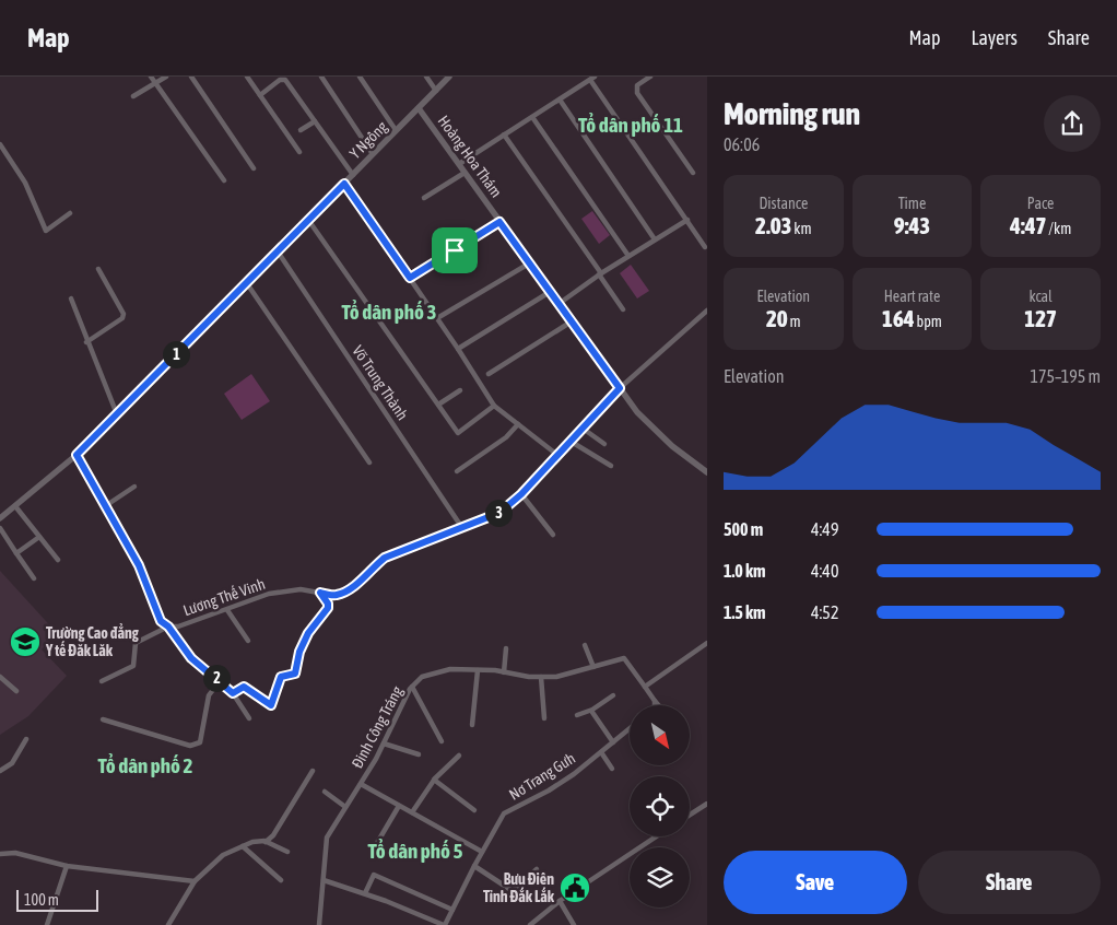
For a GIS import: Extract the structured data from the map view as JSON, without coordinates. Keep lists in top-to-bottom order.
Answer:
{
  "streets": {
    "street": [
      "Y Ngông",
      "Hoàng Hoa Thám",
      "Võ Trung Thành",
      "Lương Thế Vinh",
      "Đinh Công Tráng",
      "Nơ Trang Gưh"
    ]
  },
  "crossings": [
    ["Y Ngông", "Hoàng Hoa Thám"],
    ["Y Ngông", "Võ Trung Thành"],
    ["Y Ngông", "Lương Thế Vinh"],
    ["Hoàng Hoa Thám", "Lương Thế Vinh"],
    ["Võ Trung Thành", "Lương Thế Vinh"]
  ],
  "districts": [
    "Tổ dân phố 11",
    "Tổ dân phố 3",
    "Tổ dân phố 2",
    "Tổ dân phố 5"
  ],
  "places": {
    "school or university": ["Trường Cao đẳng Y tế Đăk Lăk"],
    "public building": ["Bưu Điện Tỉnh Đắk Lắk"]
  },
  "scale_bar": "100 m",
  "north": "bottom right",
  "page": {
    "header": "Map",
    "nav": ["Map", "Layers", "Share"],
    "heading": ["Morning run", "06:06"],
    "stats": [
      ["Distance", "2.03 km"],
      ["Time", "9:43"],
      ["Pace", "4:47 /km"],
      ["Elevation", "20 m"],
      ["Heart rate", "164 bpm"],
      ["kcal", "127"]
    ],
    "pins": ["1", "3", "2"],
    "chart": ["Elevation", "175–195 m"],
    "list": [
      {
        "name": "500 m",
        "note": "4:49"
      },
      {
        "name": "1.0 km",
        "note": "4:40"
      },
      {
        "name": "1.5 km",
        "note": "4:52"
      }
    ],
    "buttons": ["Save", "Share"],
    "scale": "100 m"
  }
}
